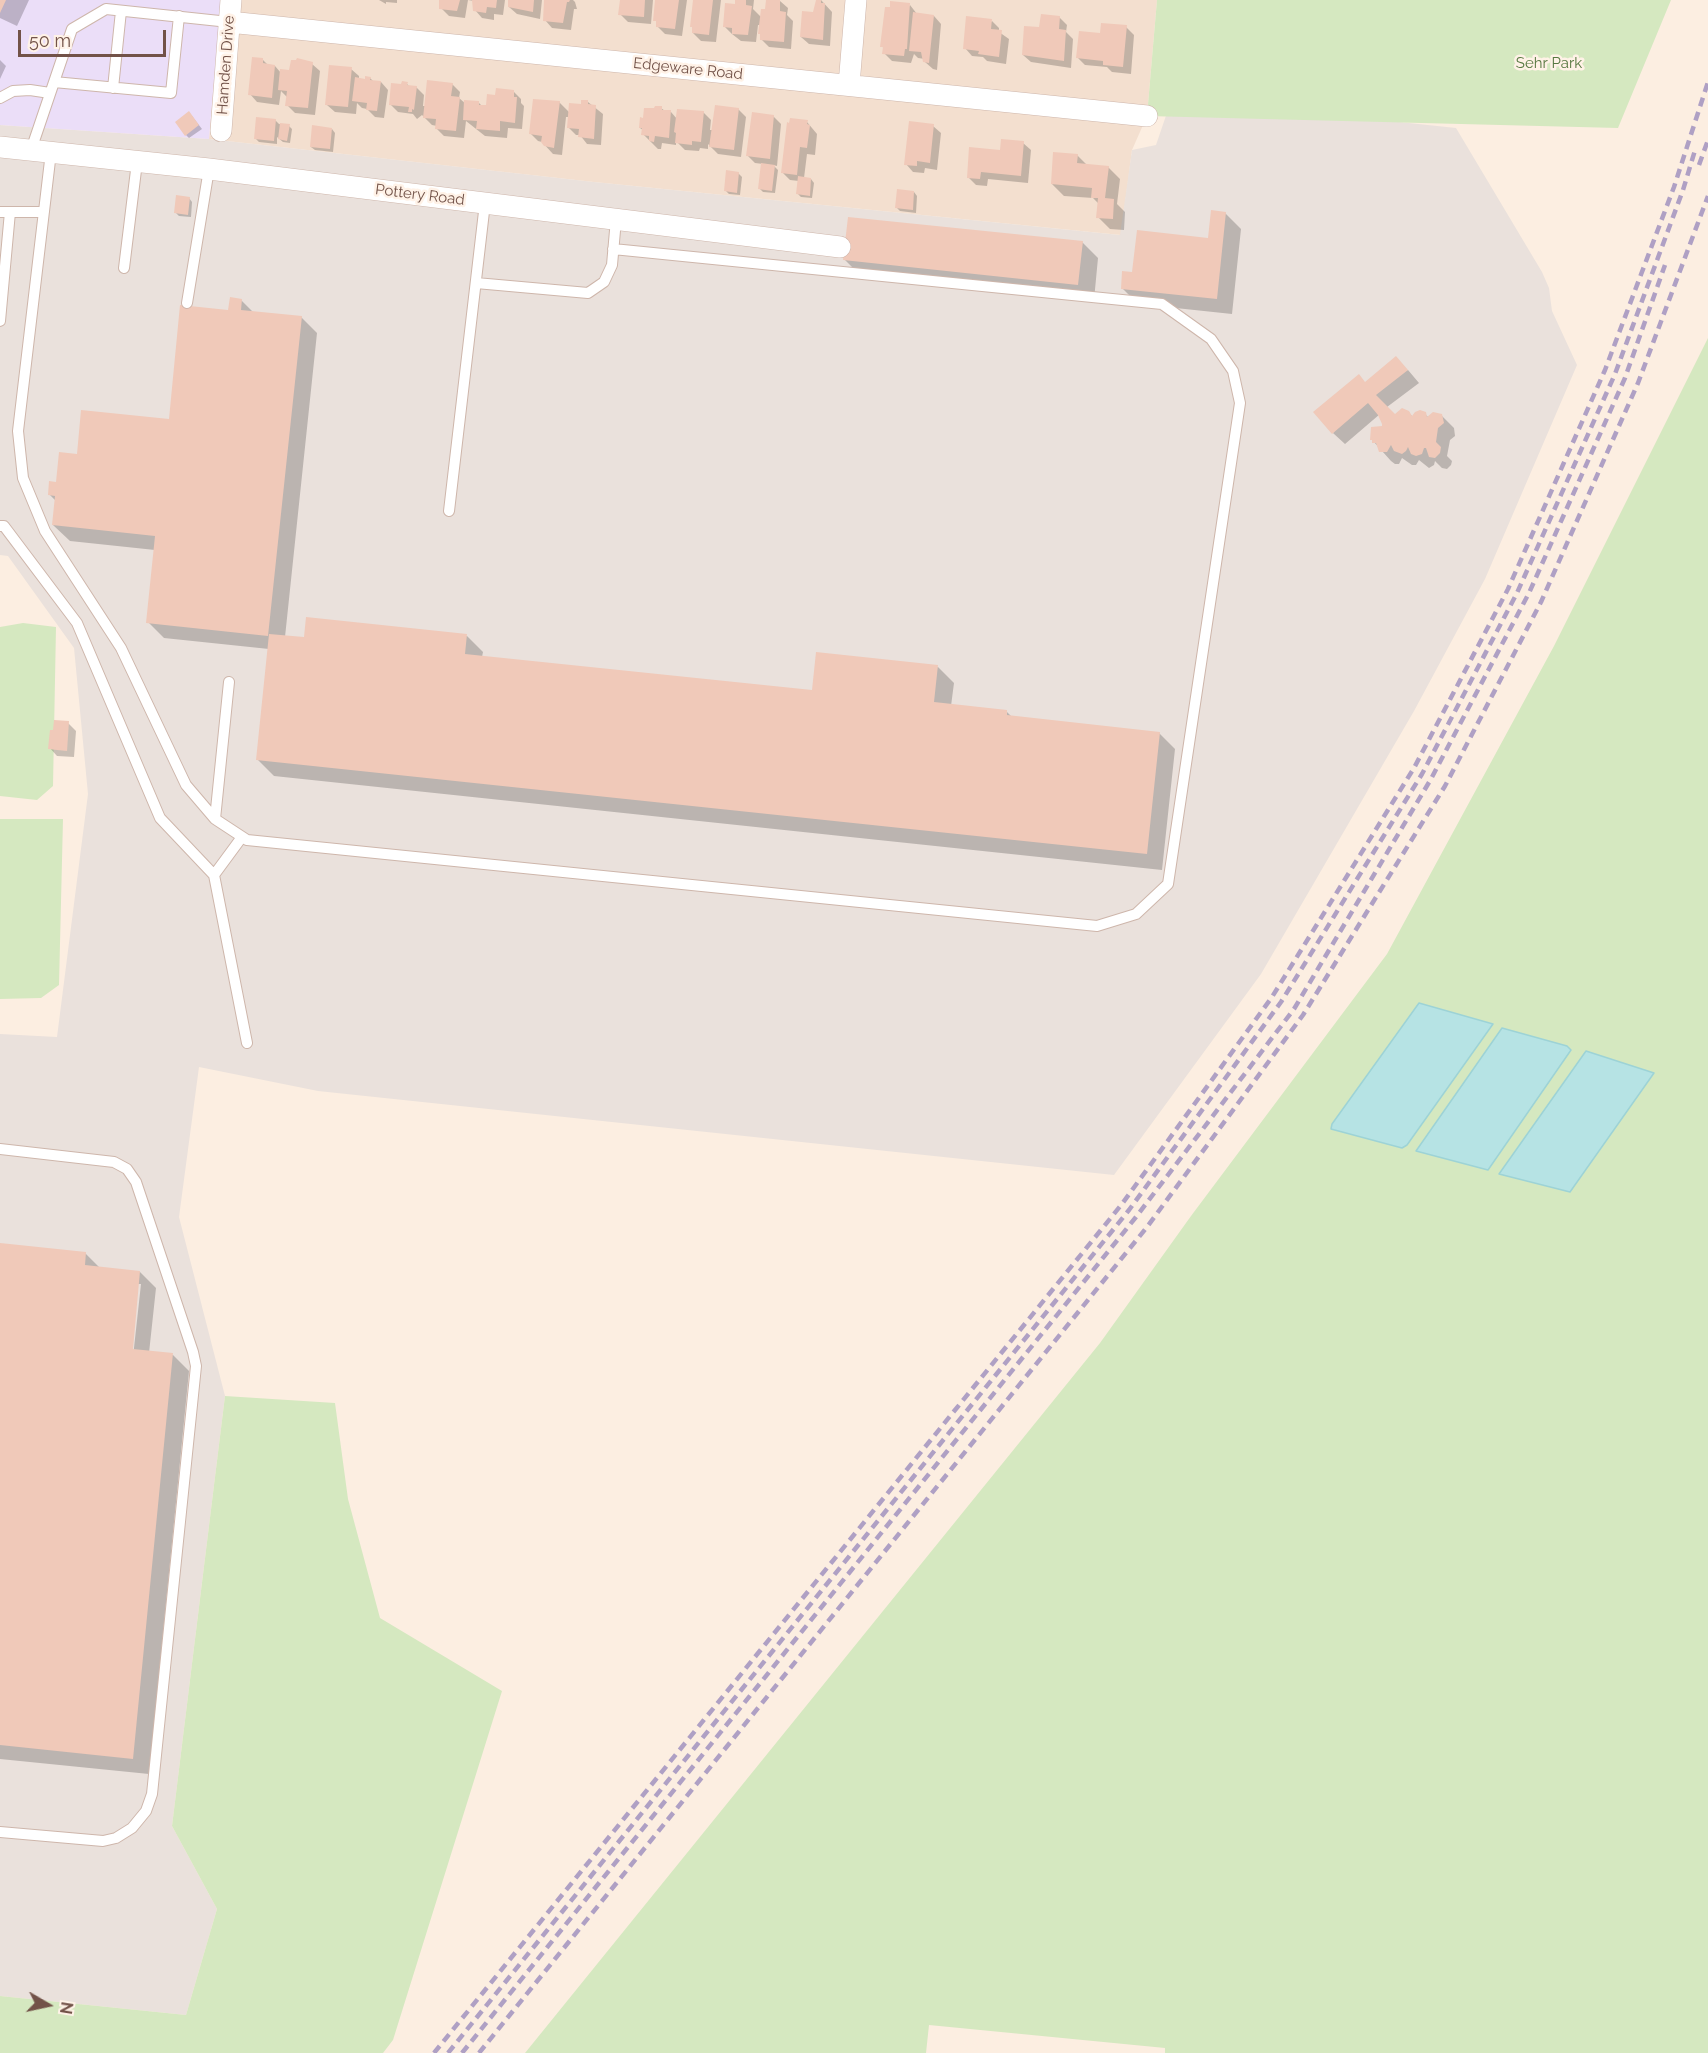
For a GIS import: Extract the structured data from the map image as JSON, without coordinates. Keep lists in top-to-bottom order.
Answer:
{
  "streets": {
    "street": ["Hamden Drive", "Edgeware Road", "Pottery Road"]
  },
  "crossings": [
    ["Hamden Drive", "Edgeware Road"]
  ],
  "parks": ["Sehr Park"],
  "scale_bar": "50 m",
  "north": "right"
}
